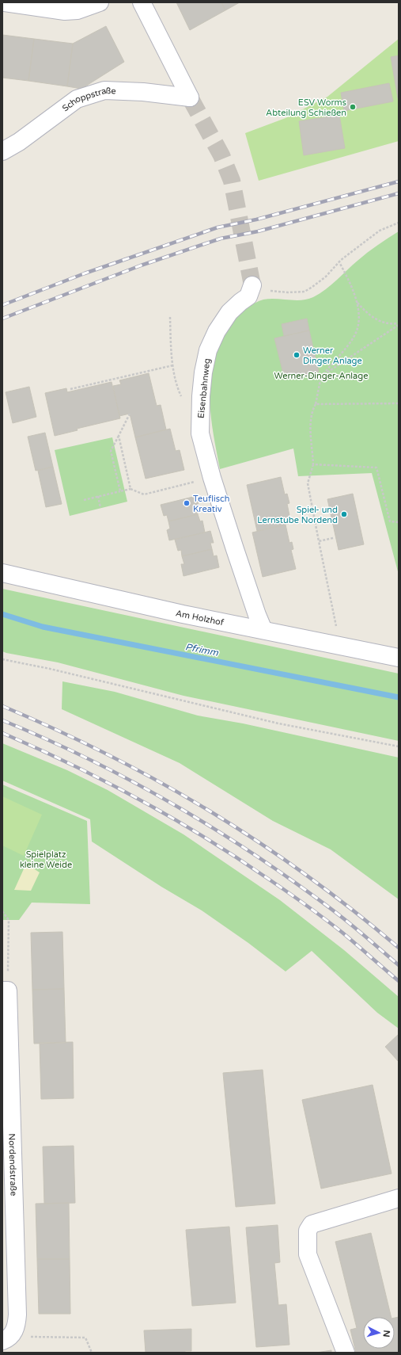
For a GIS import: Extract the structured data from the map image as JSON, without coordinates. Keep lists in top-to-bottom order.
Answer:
{
  "streets": {
    "street": [
      "Schoppstraße",
      "Eisenbahnweg",
      "Am Holzhof",
      "Nordendstraße"
    ]
  },
  "crossings": [
    ["Eisenbahnweg", "Am Holzhof"]
  ],
  "water": ["Pfrimm"],
  "parks": ["Werner-Dinger-Anlage", "Spielplatz kleine Weide"],
  "places": [
    "ESV Worms Abteilung Schießen",
    "Werner Dinger Anlage",
    "Teuflisch Kreativ",
    "Spiel- und Lernstube Nordend"
  ],
  "north": "right"
}
